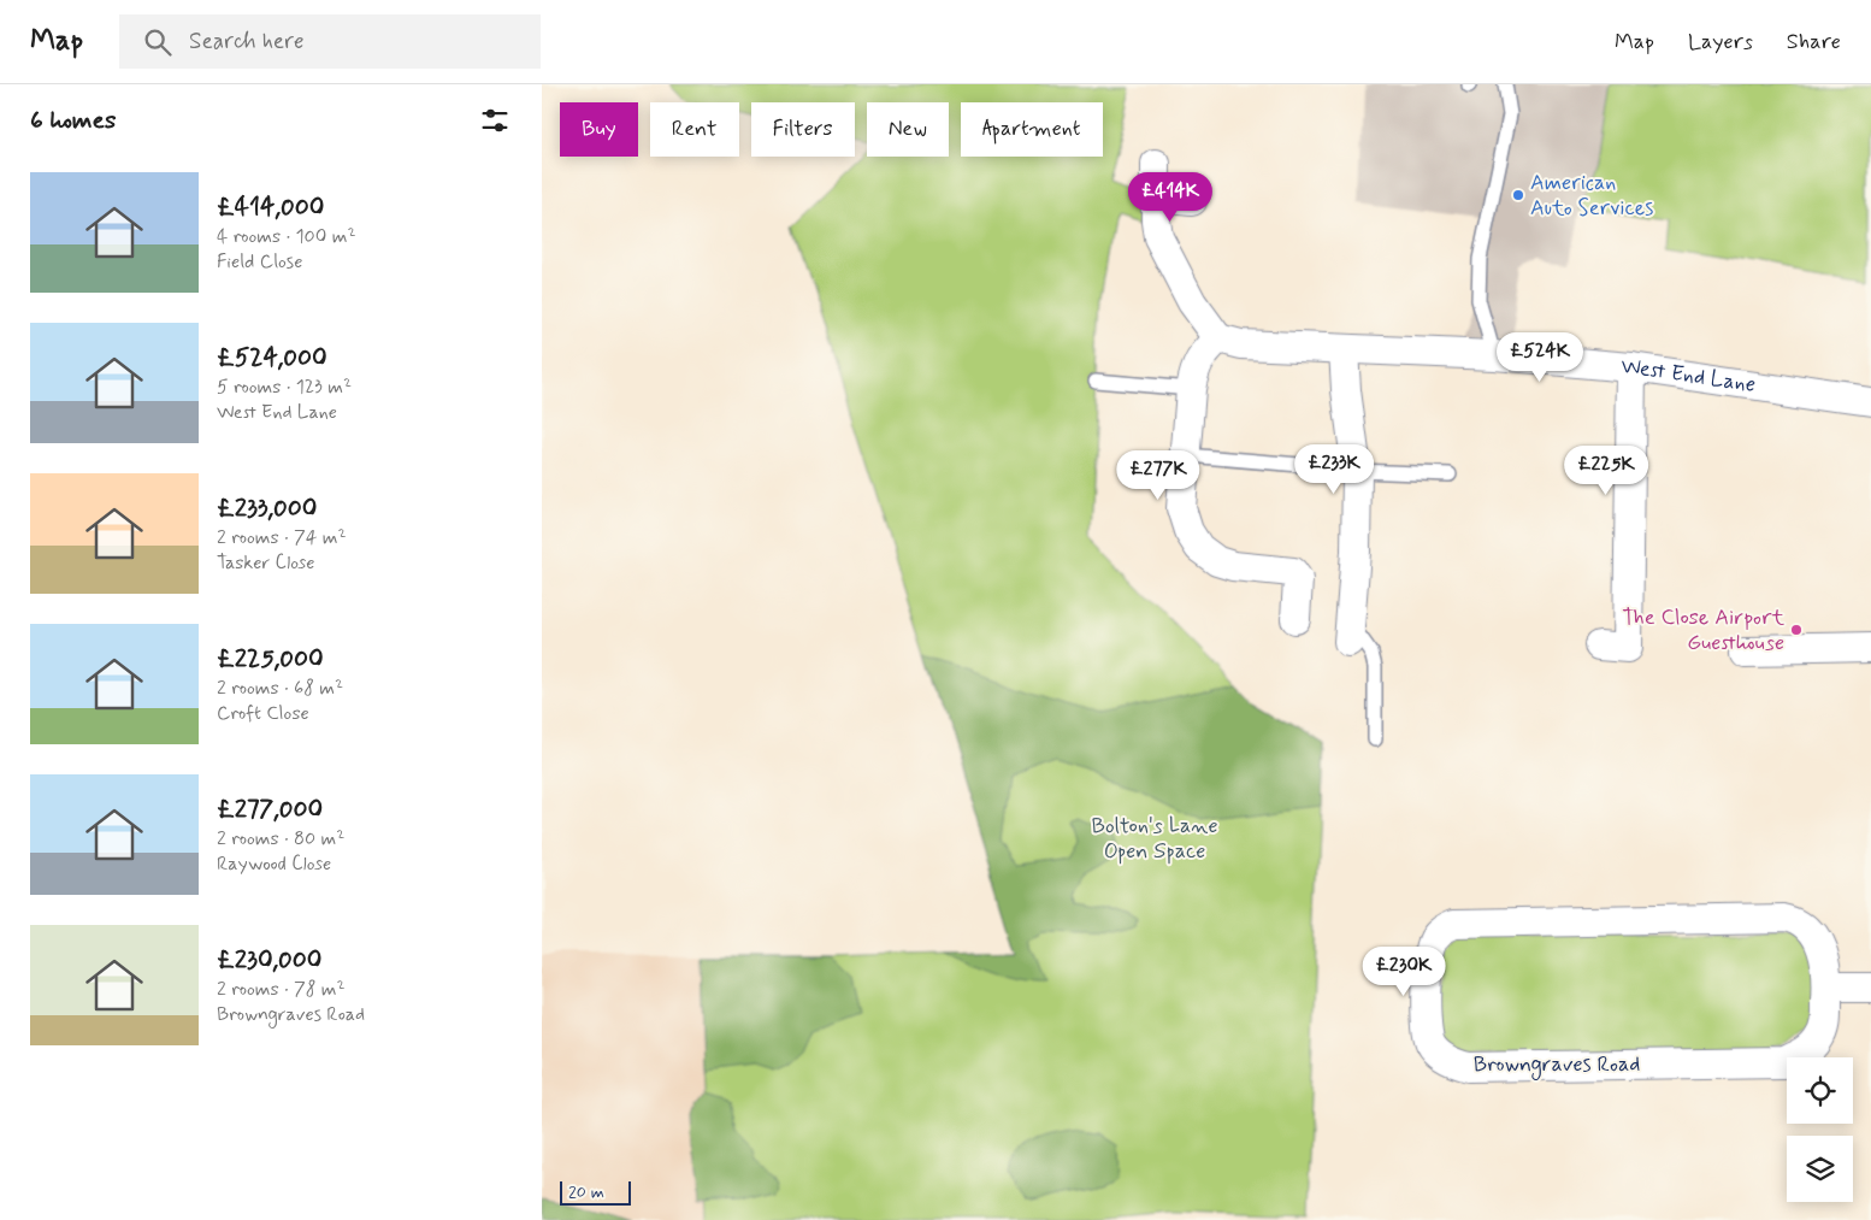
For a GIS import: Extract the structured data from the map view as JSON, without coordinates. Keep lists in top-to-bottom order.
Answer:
{
  "streets": {
    "street": ["West End Lane", "Browngraves Road"]
  },
  "parks": ["Bolton's Lane Open Space"],
  "places": ["American Auto Services", "The Close Airport Guesthouse"],
  "scale_bar": "20 m",
  "page": {
    "header": "Map",
    "search": "Search here",
    "nav": ["Map", "Layers", "Share"],
    "heading": "6 homes",
    "chip": [
      "Buy",
      "Rent",
      "Filters",
      "New",
      "Apartment"
    ],
    "list": [
      {
        "name": "£414,000",
        "note": "4 rooms · 100 m² · Field Close"
      },
      {
        "name": "£524,000",
        "note": "5 rooms · 123 m² · West End Lane"
      },
      {
        "name": "£233,000",
        "note": "2 rooms · 74 m² · Tasker Close"
      },
      {
        "name": "£225,000",
        "note": "2 rooms · 68 m² · Croft Close"
      },
      {
        "name": "£277,000",
        "note": "2 rooms · 80 m² · Raywood Close"
      },
      {
        "name": "£230,000",
        "note": "2 rooms · 78 m² · Browngraves Road"
      }
    ],
    "price": [
      "£414K",
      "£524K",
      "£233K",
      "£225K",
      "£277K",
      "£230K"
    ],
    "scale": "20 m"
  }
}
